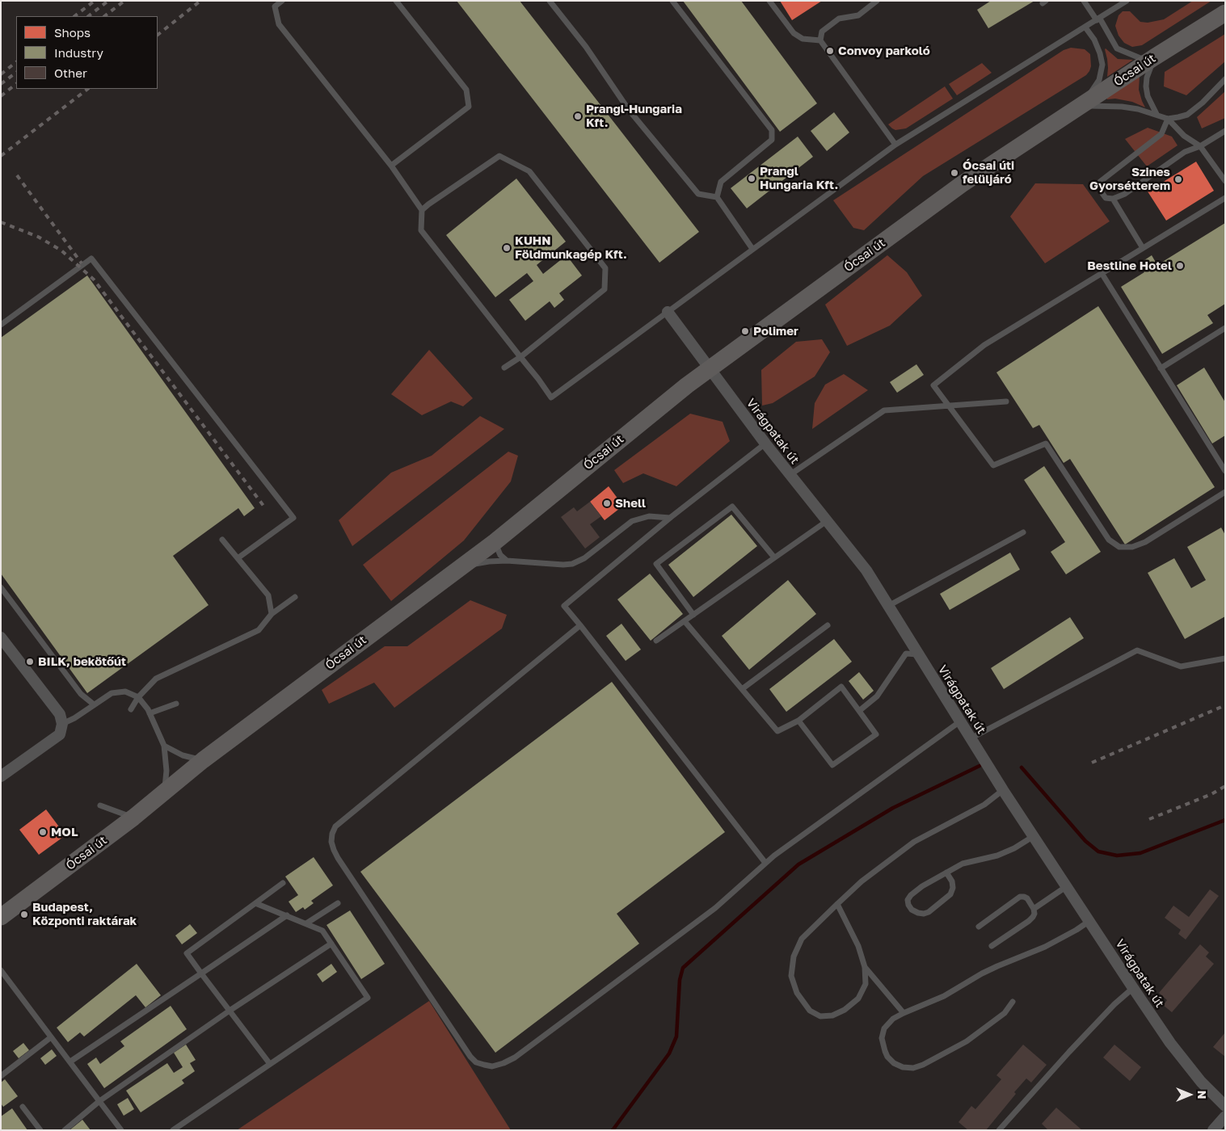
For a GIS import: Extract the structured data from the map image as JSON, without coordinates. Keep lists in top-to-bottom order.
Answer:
{
  "streets": {
    "main road": ["Ócsai út"],
    "street": ["Virágpatak út"]
  },
  "crossings": [
    ["Ócsai út", "Virágpatak út"]
  ],
  "places": [
    "Convoy parkoló",
    "Prangl-Hungaria Kft.",
    "Ócsai úti felüljáró",
    "Prangl Hungaria Kft.",
    "Szines Gyorsétterem",
    "KUHN Földmunkagép Kft.",
    "Bestline Hotel",
    "Polimer",
    "Shell",
    "BILK, bekötőút",
    "MOL",
    "Budapest, Központi raktárak"
  ],
  "legend": ["Shops", "Industry", "Other"],
  "north": "right"
}
